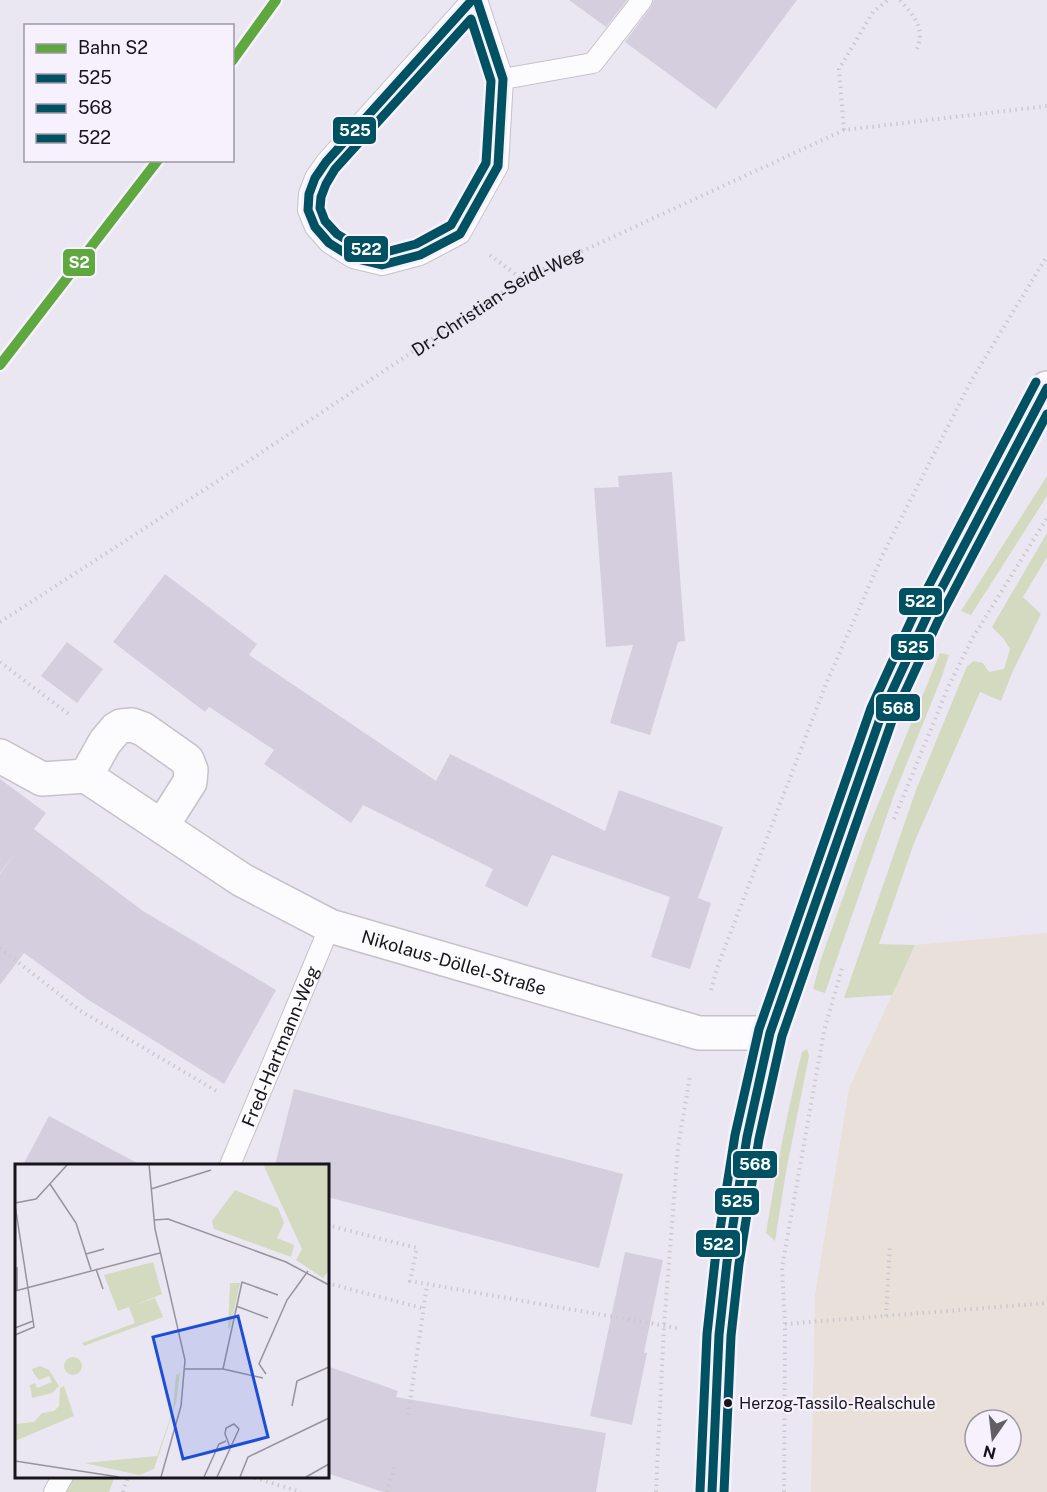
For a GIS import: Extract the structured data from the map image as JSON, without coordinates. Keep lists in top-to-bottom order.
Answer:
{
  "streets": {
    "street": ["Nikolaus-Döllel-Straße"],
    "lane": ["Fred-Hartmann-Weg"],
    "path": ["Dr.-Christian-Seidl-Weg"]
  },
  "crossings": [
    ["Nikolaus-Döllel-Straße", "Fred-Hartmann-Weg"]
  ],
  "places": ["Herzog-Tassilo-Realschule"],
  "lines": [
    "rail line S2",
    "transit line 525",
    "transit line 522",
    "transit line 568"
  ],
  "legend": [
    "Bahn S2",
    "525",
    "568",
    "522"
  ],
  "north": "bottom"
}
